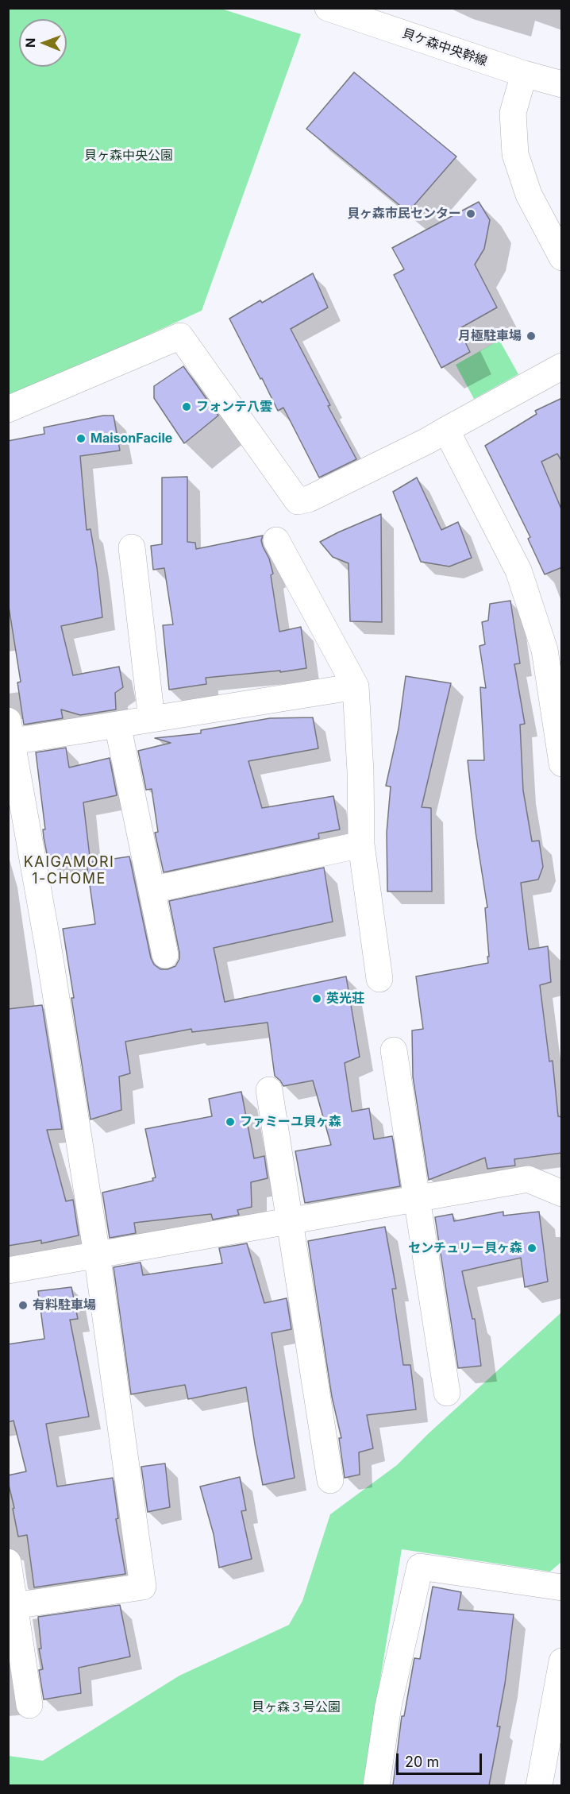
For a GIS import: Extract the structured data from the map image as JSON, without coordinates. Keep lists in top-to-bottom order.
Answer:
{
  "streets": {
    "street": ["貝ケ森中央幹線"]
  },
  "districts": ["KAIGAMORI 1-CHOME"],
  "parks": ["貝ヶ森中央公園", "貝ヶ森３号公園"],
  "places": [
    "貝ヶ森市民センター",
    "月極駐車場",
    "フォンテ八雲",
    "MaisonFacile",
    "英光荘",
    "ファミーユ貝ヶ森",
    "センチュリー貝ヶ森",
    "有料駐車場"
  ],
  "scale_bar": "20 m",
  "north": "left"
}
